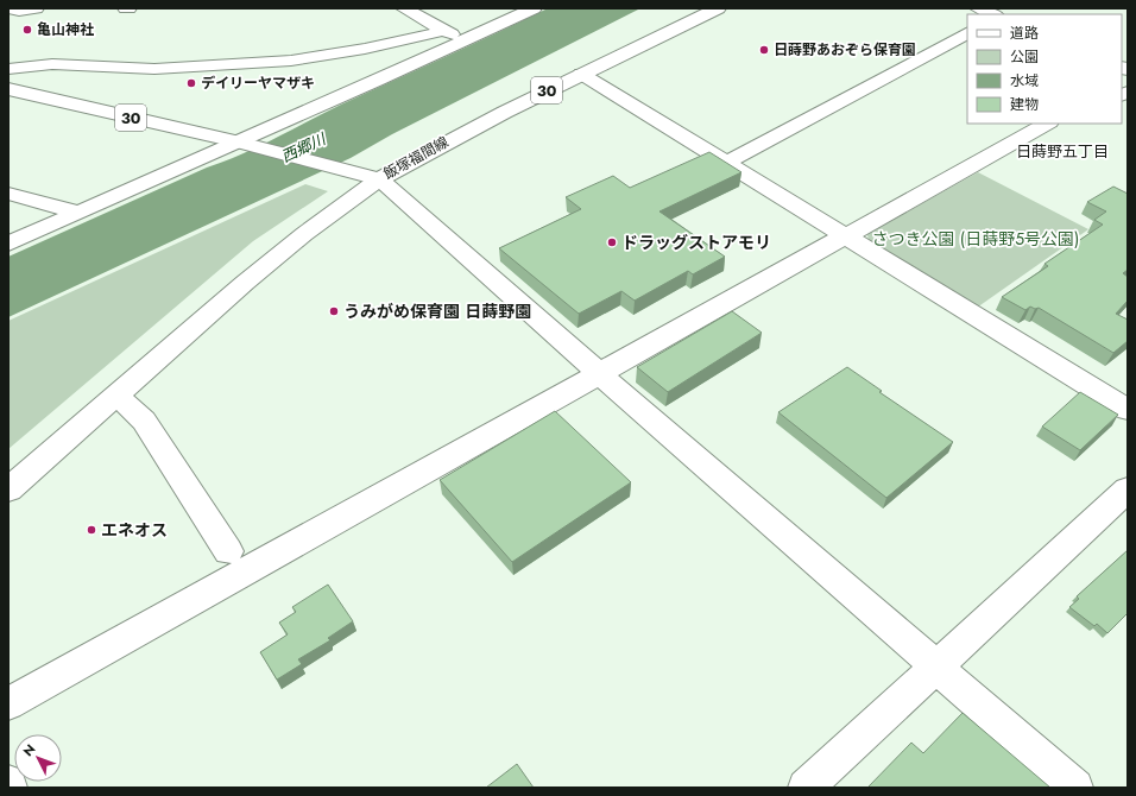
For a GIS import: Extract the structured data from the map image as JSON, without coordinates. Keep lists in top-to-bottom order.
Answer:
{
  "streets": {
    "street": ["30", "飯塚福間線"]
  },
  "districts": ["日蒔野五丁目"],
  "water": ["西郷川"],
  "parks": ["さつき公園 (日蒔野5号公園)"],
  "places": [
    "亀山神社",
    "日蒔野あおぞら保育園",
    "デイリーヤマザキ",
    "ドラッグストアモリ",
    "うみがめ保育園 日蒔野園",
    "エネオス"
  ],
  "legend": [
    "道路",
    "公園",
    "水域",
    "建物"
  ],
  "north": "top left"
}
